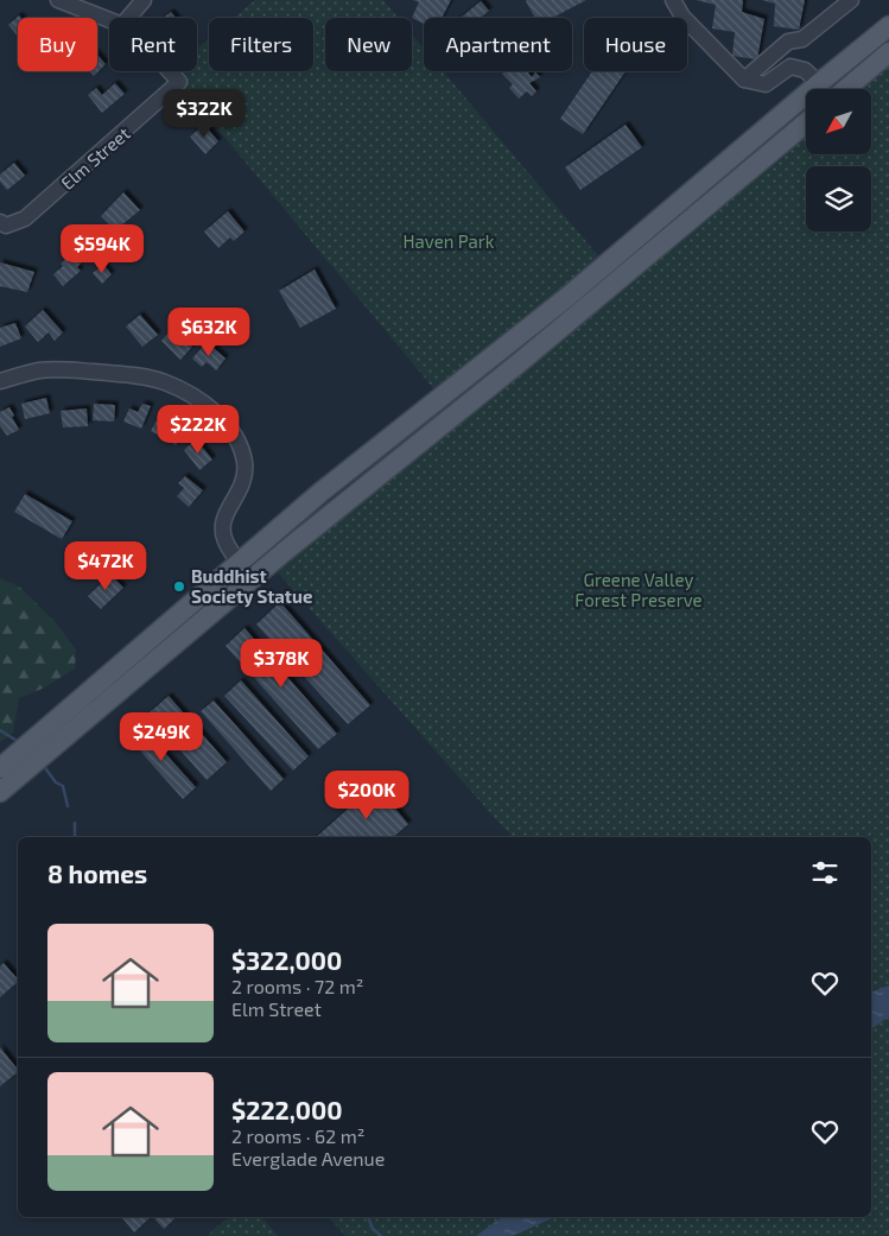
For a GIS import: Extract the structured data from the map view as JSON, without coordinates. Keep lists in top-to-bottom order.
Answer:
{
  "streets": {
    "street": ["Elm Street"]
  },
  "parks": ["Haven Park", "Greene Valley Forest Preserve"],
  "places": ["Buddhist Society Statue"],
  "north": "bottom left",
  "page": {
    "chip": [
      "Buy",
      "Rent",
      "Filters",
      "New",
      "Apartment",
      "House"
    ],
    "price": [
      "$322K",
      "$594K",
      "$632K",
      "$222K",
      "$472K",
      "$378K",
      "$249K",
      "$200K"
    ],
    "heading": "8 homes",
    "list": [
      {
        "name": "$322,000",
        "note": "2 rooms · 72 m² · Elm Street"
      },
      {
        "name": "$222,000",
        "note": "2 rooms · 62 m² · Everglade Avenue"
      }
    ]
  }
}
